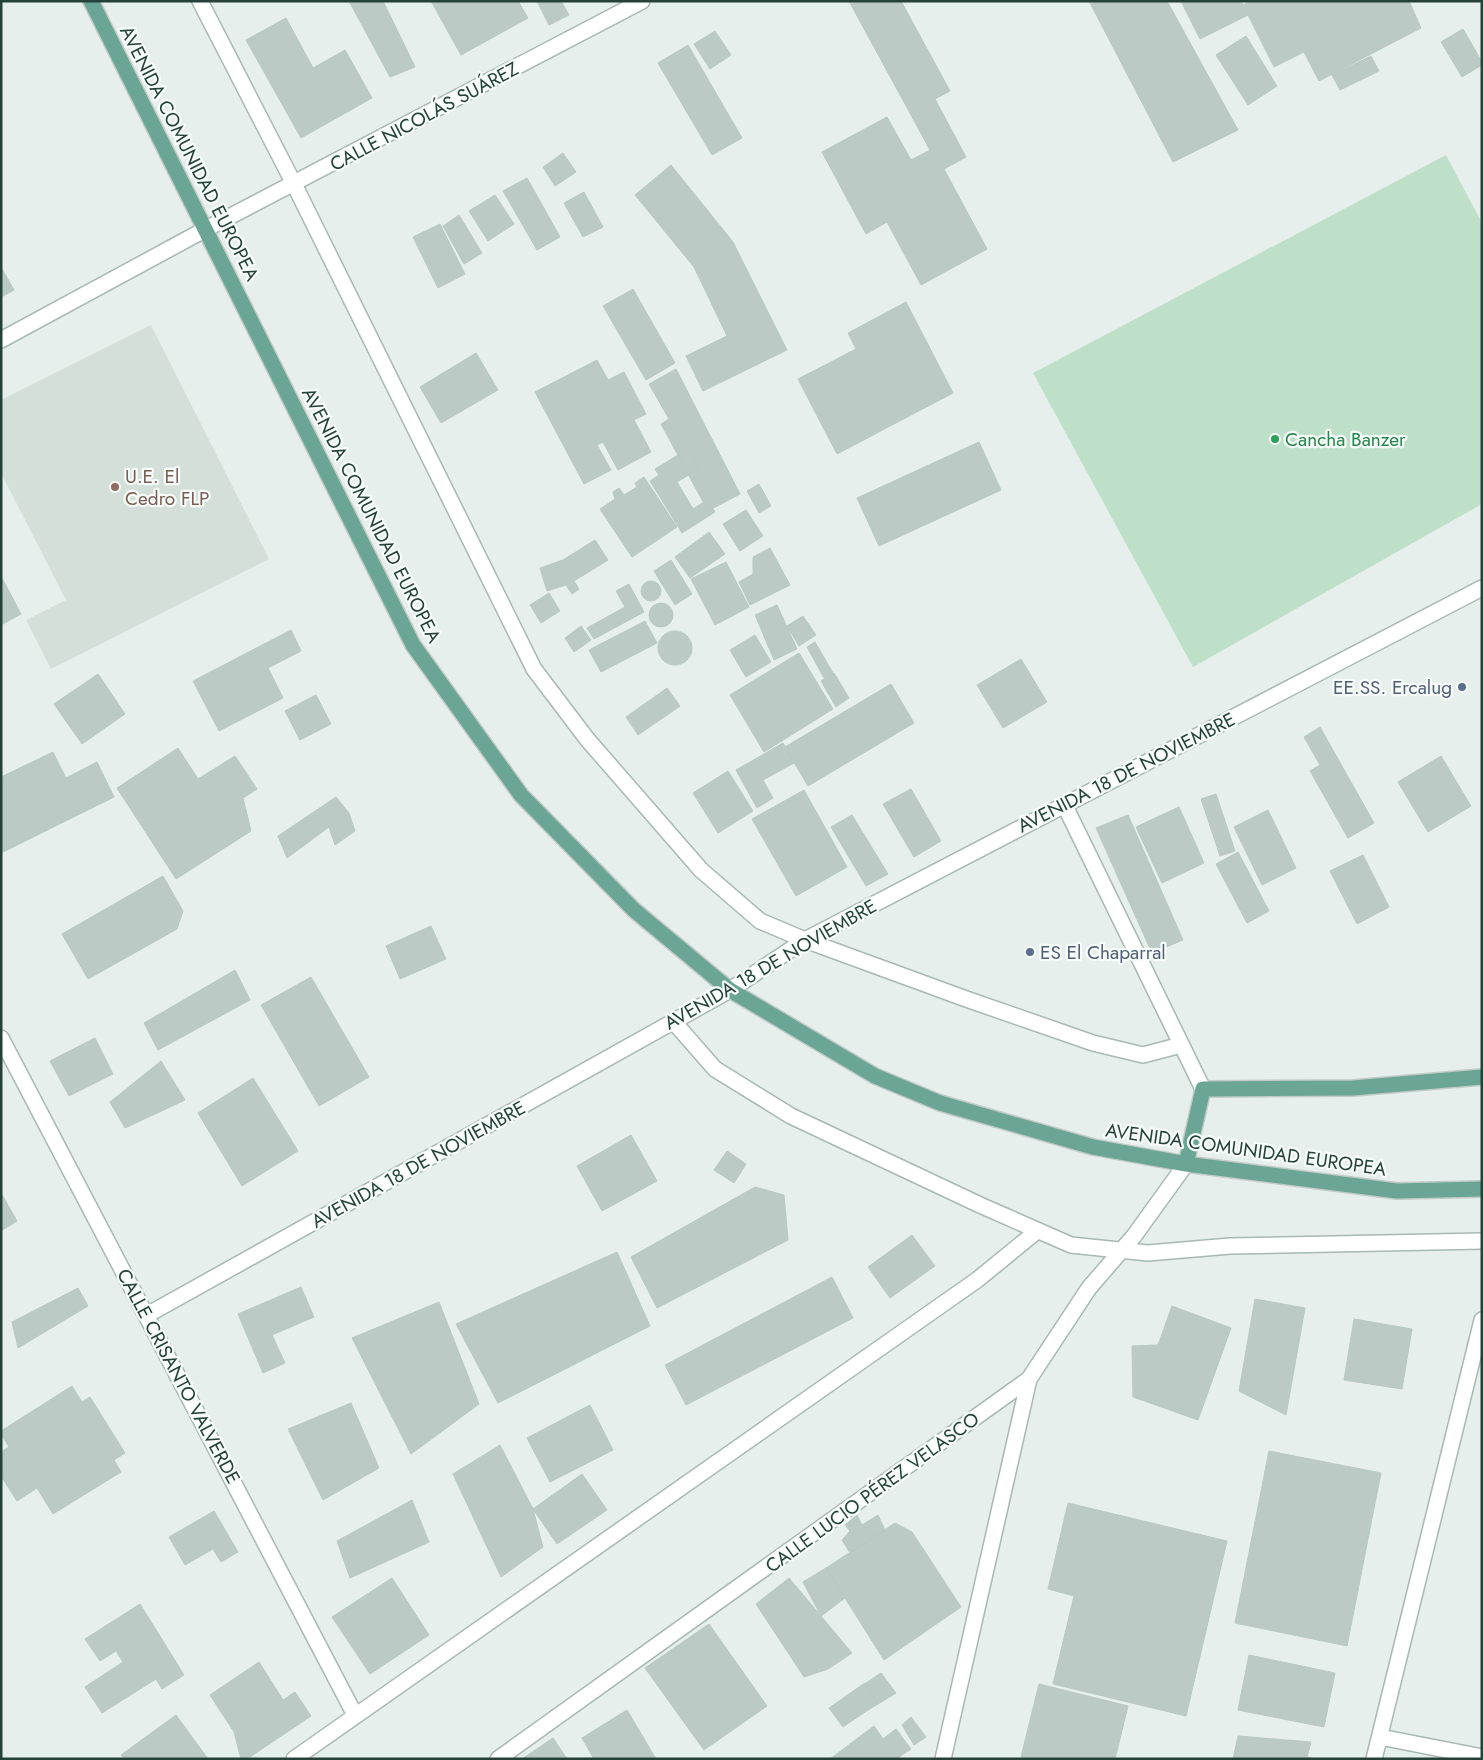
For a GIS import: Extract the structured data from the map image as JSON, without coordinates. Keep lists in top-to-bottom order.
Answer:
{
  "streets": {
    "main road": ["AVENIDA COMUNIDAD EUROPEA"],
    "street": [
      "CALLE NICOLÁS SUÁREZ",
      "AVENIDA 18 DE NOVIEMBRE",
      "CALLE CRISANTO VALVERDE",
      "CALLE LUCIO PÉREZ VELASCO"
    ]
  },
  "crossings": [
    ["CALLE NICOLÁS SUÁREZ", "AVENIDA COMUNIDAD EUROPEA"],
    ["AVENIDA COMUNIDAD EUROPEA", "AVENIDA 18 DE NOVIEMBRE"],
    ["AVENIDA COMUNIDAD EUROPEA", "CALLE LUCIO PÉREZ VELASCO"],
    ["AVENIDA 18 DE NOVIEMBRE", "CALLE CRISANTO VALVERDE"]
  ],
  "places": [
    "Cancha Banzer",
    "U.E. El Cedro FLP",
    "EE.SS. Ercalug",
    "ES El Chaparral"
  ]
}
